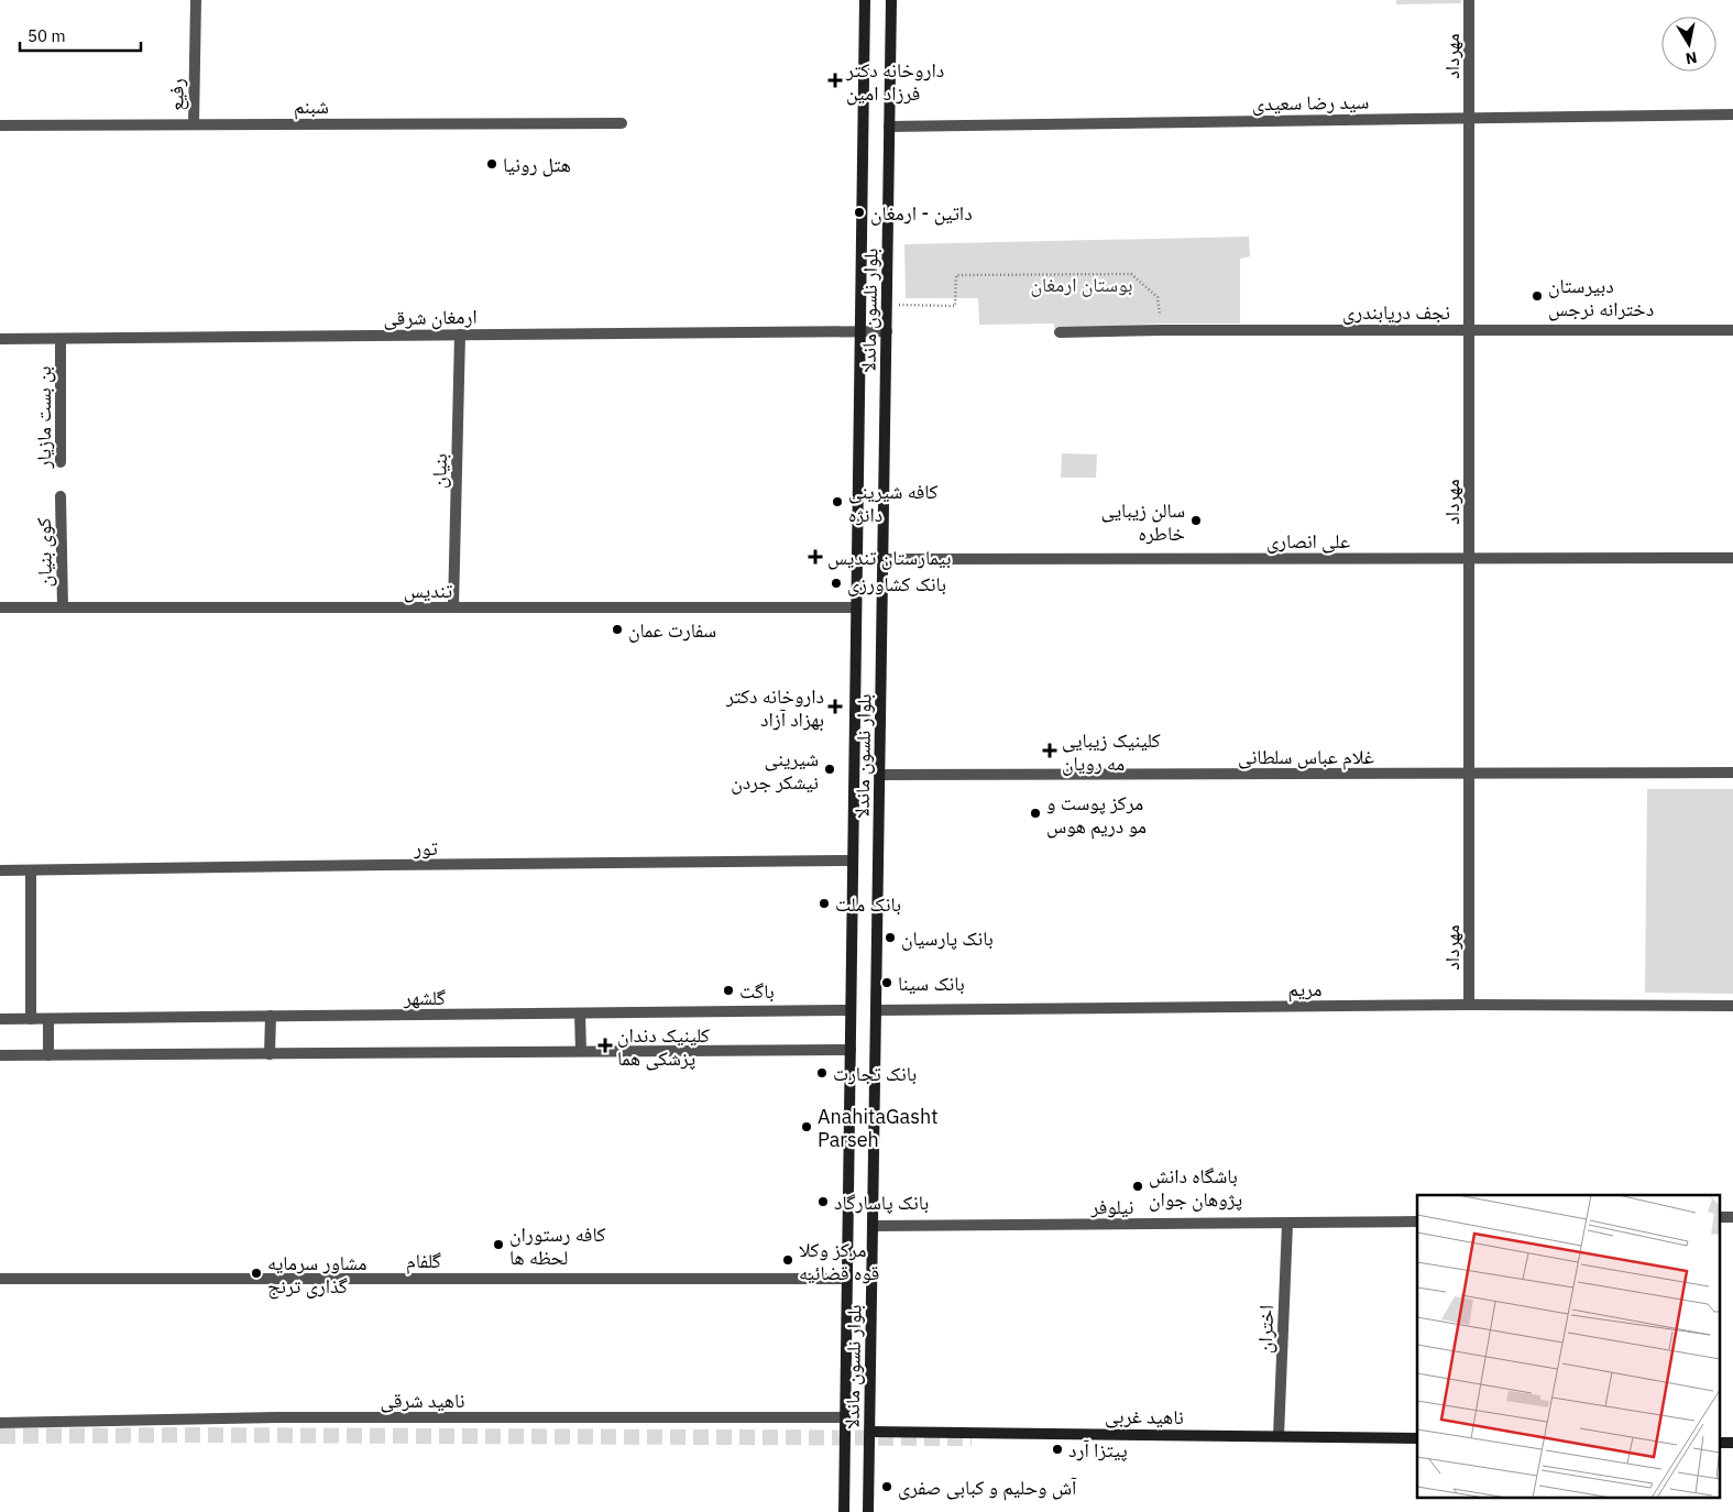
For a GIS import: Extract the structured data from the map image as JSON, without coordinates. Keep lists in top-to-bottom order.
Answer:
{
  "streets": {
    "main road": ["بلوار نلسون ماندلا", "ناهید غربی"],
    "street": [
      "مهرداد",
      "رفیع",
      "سید رضا سعیدی",
      "شبنم",
      "نجف دریابندری",
      "ارمغان شرقی",
      "بن بست مازیار",
      "بنیان",
      "علی انصاری",
      "کوی بنیان",
      "تندیس",
      "غلام عباس سلطانی",
      "تور",
      "مریم",
      "گلشهر",
      "نیلوفر",
      "گلفام",
      "اختران",
      "ناهید شرقی"
    ]
  },
  "crossings": [
    ["مهرداد", "سید رضا سعیدی"],
    ["مهرداد", "نجف دریابندری"],
    ["مهرداد", "علی انصاری"],
    ["مهرداد", "غلام عباس سلطانی"],
    ["مهرداد", "مریم"],
    ["رفیع", "شبنم"],
    ["سید رضا سعیدی", "بلوار نلسون ماندلا"],
    ["بلوار نلسون ماندلا", "ارمغان شرقی"],
    ["بلوار نلسون ماندلا", "علی انصاری"],
    ["بلوار نلسون ماندلا", "تندیس"],
    ["بلوار نلسون ماندلا", "غلام عباس سلطانی"],
    ["بلوار نلسون ماندلا", "تور"],
    ["بلوار نلسون ماندلا", "مریم"],
    ["بلوار نلسون ماندلا", "گلشهر"],
    ["بلوار نلسون ماندلا", "نیلوفر"],
    ["بلوار نلسون ماندلا", "گلفام"],
    ["بلوار نلسون ماندلا", "ناهید شرقی"],
    ["بلوار نلسون ماندلا", "ناهید غربی"],
    ["ارمغان شرقی", "بن بست مازیار"],
    ["ارمغان شرقی", "بنیان"],
    ["بنیان", "تندیس"],
    ["کوی بنیان", "تندیس"],
    ["نیلوفر", "اختران"],
    ["اختران", "ناهید غربی"]
  ],
  "parks": ["بوستان ارمغان"],
  "places": {
    "health": [
      "داروخانه دکتر فرزاد امین",
      "بیمارستان تندیس",
      "داروخانه دکتر بهزاد آزاد",
      "کلینیک زیبایی مه رویان",
      "کلینیک دندان پزشکی هما"
    ],
    "other": [
      "هتل رونیا",
      "داتین - ارمغان",
      "دبیرستان دخترانه نرجس",
      "کافه شیرینی دانژه",
      "سالن زیبایی خاطره",
      "بانک کشاورزی",
      "سفارت عمان",
      "شیرینی نیشکر جردن",
      "مرکز پوست و مو دریم هوس",
      "بانک ملت",
      "بانک پارسیان",
      "بانک سینا",
      "باگت",
      "بانک تجارت",
      "AnahitaGasht Parseh",
      "باشگاه دانش پژوهان جوان",
      "بانک پاسارگاد",
      "کافه رستوران لحظه ها",
      "مرکز وکلا قوه قضائیه",
      "مشاور سرمایه گذاری ترنج",
      "پیتزا آرد",
      "آش وحلیم و کبابی صفری"
    ]
  },
  "scale_bar": "50 m",
  "north": "bottom"
}
